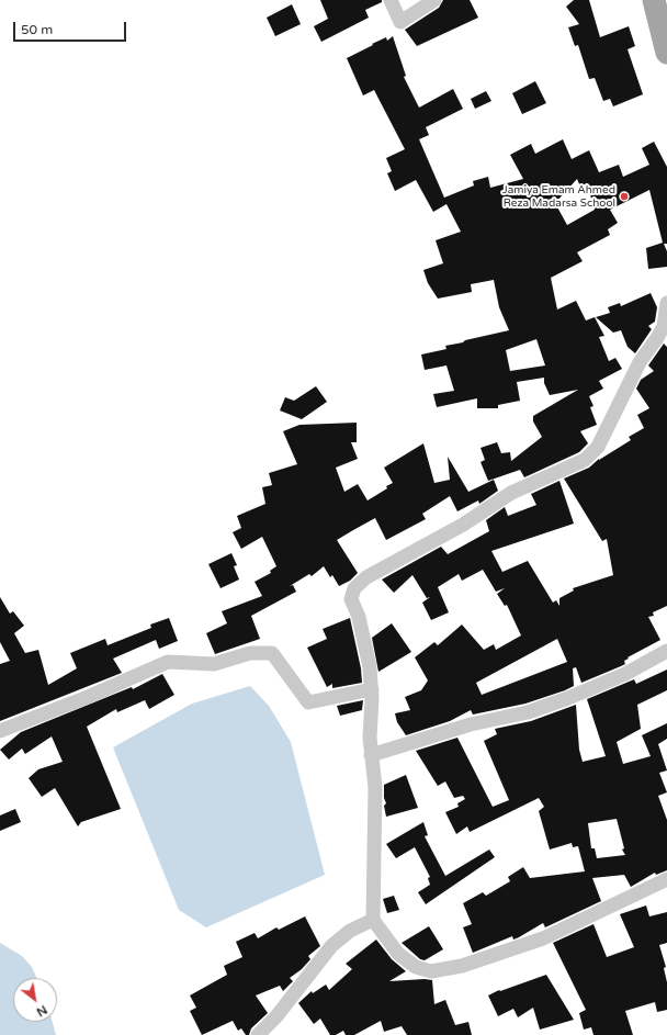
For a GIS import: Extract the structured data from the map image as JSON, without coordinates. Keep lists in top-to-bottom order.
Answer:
{
  "places": ["Jamiya Emam Ahmed Reza Madarsa School"],
  "scale_bar": "50 m",
  "north": "bottom right"
}
